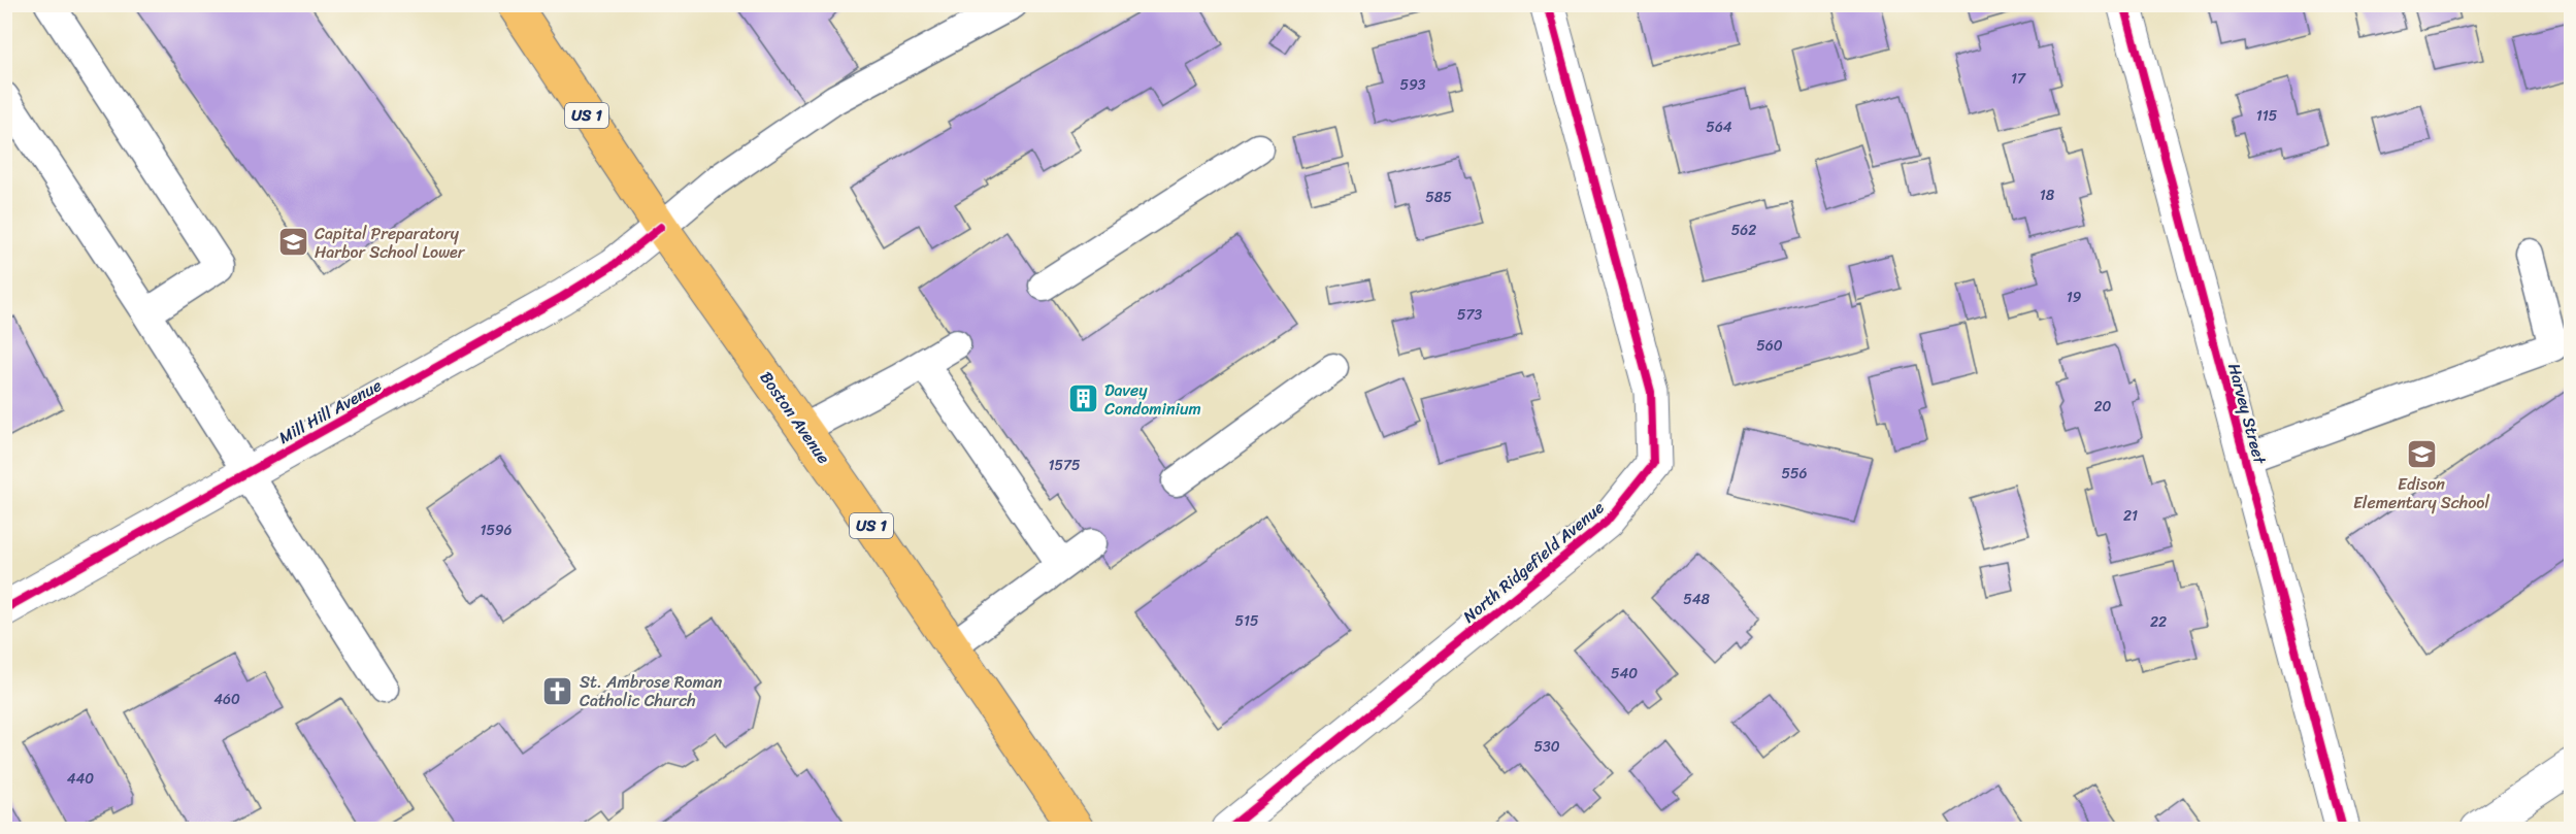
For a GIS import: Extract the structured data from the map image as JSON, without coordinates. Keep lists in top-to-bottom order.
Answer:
{
  "streets": {
    "main road": ["US 1", "Boston Avenue"],
    "street": ["Mill Hill Avenue", "Harvey Street", "North Ridgefield Avenue"]
  },
  "crossings": [
    ["Mill Hill Avenue", "Boston Avenue"]
  ],
  "places": {
    "school or university": ["Capital Preparatory Harbor School Lower", "Edison Elementary School"],
    "building": ["Davey Condominium"],
    "church": ["St. Ambrose Roman Catholic Church"]
  },
  "house_numbers": [
    "17",
    "593",
    "115",
    "564",
    "18",
    "585",
    "562",
    "19",
    "573",
    "560",
    "20",
    "1575",
    "556",
    "21",
    "1596",
    "548",
    "515",
    "22",
    "540",
    "460",
    "530",
    "440"
  ]
}
